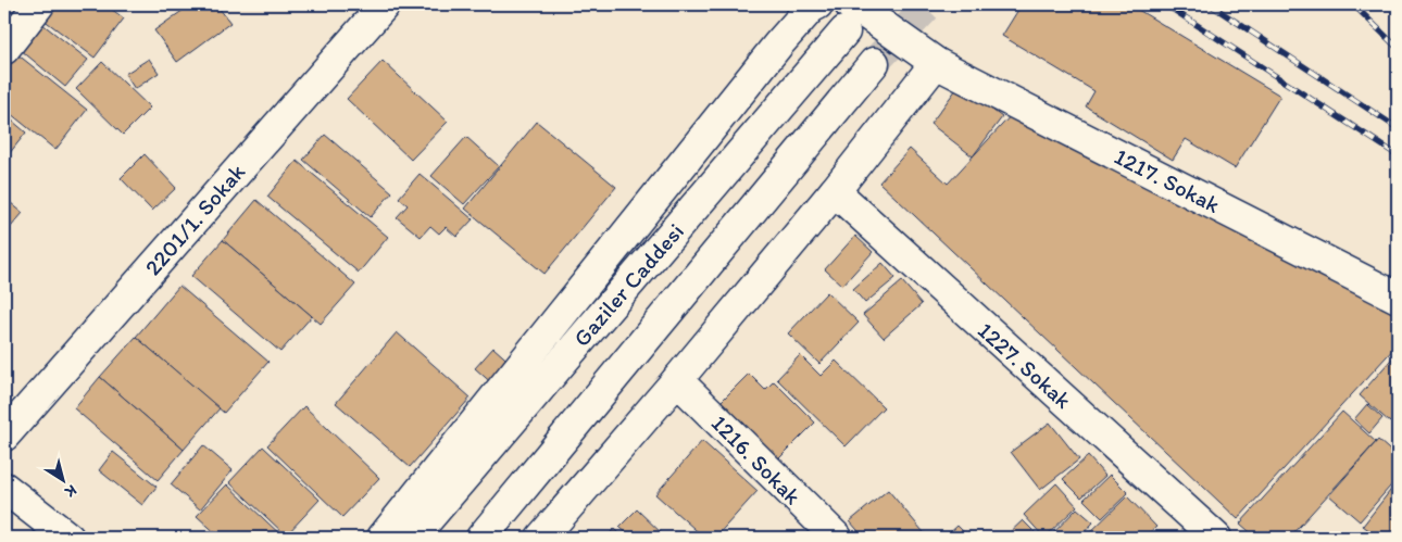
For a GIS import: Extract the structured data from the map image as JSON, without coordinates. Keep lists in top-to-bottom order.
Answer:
{
  "streets": {
    "street": [
      "1217. Sokak",
      "2201/1. Sokak",
      "Gaziler Caddesi",
      "1227. Sokak",
      "1216. Sokak"
    ]
  },
  "crossings": [
    ["1217. Sokak", "Gaziler Caddesi"]
  ],
  "north": "bottom right"
}
